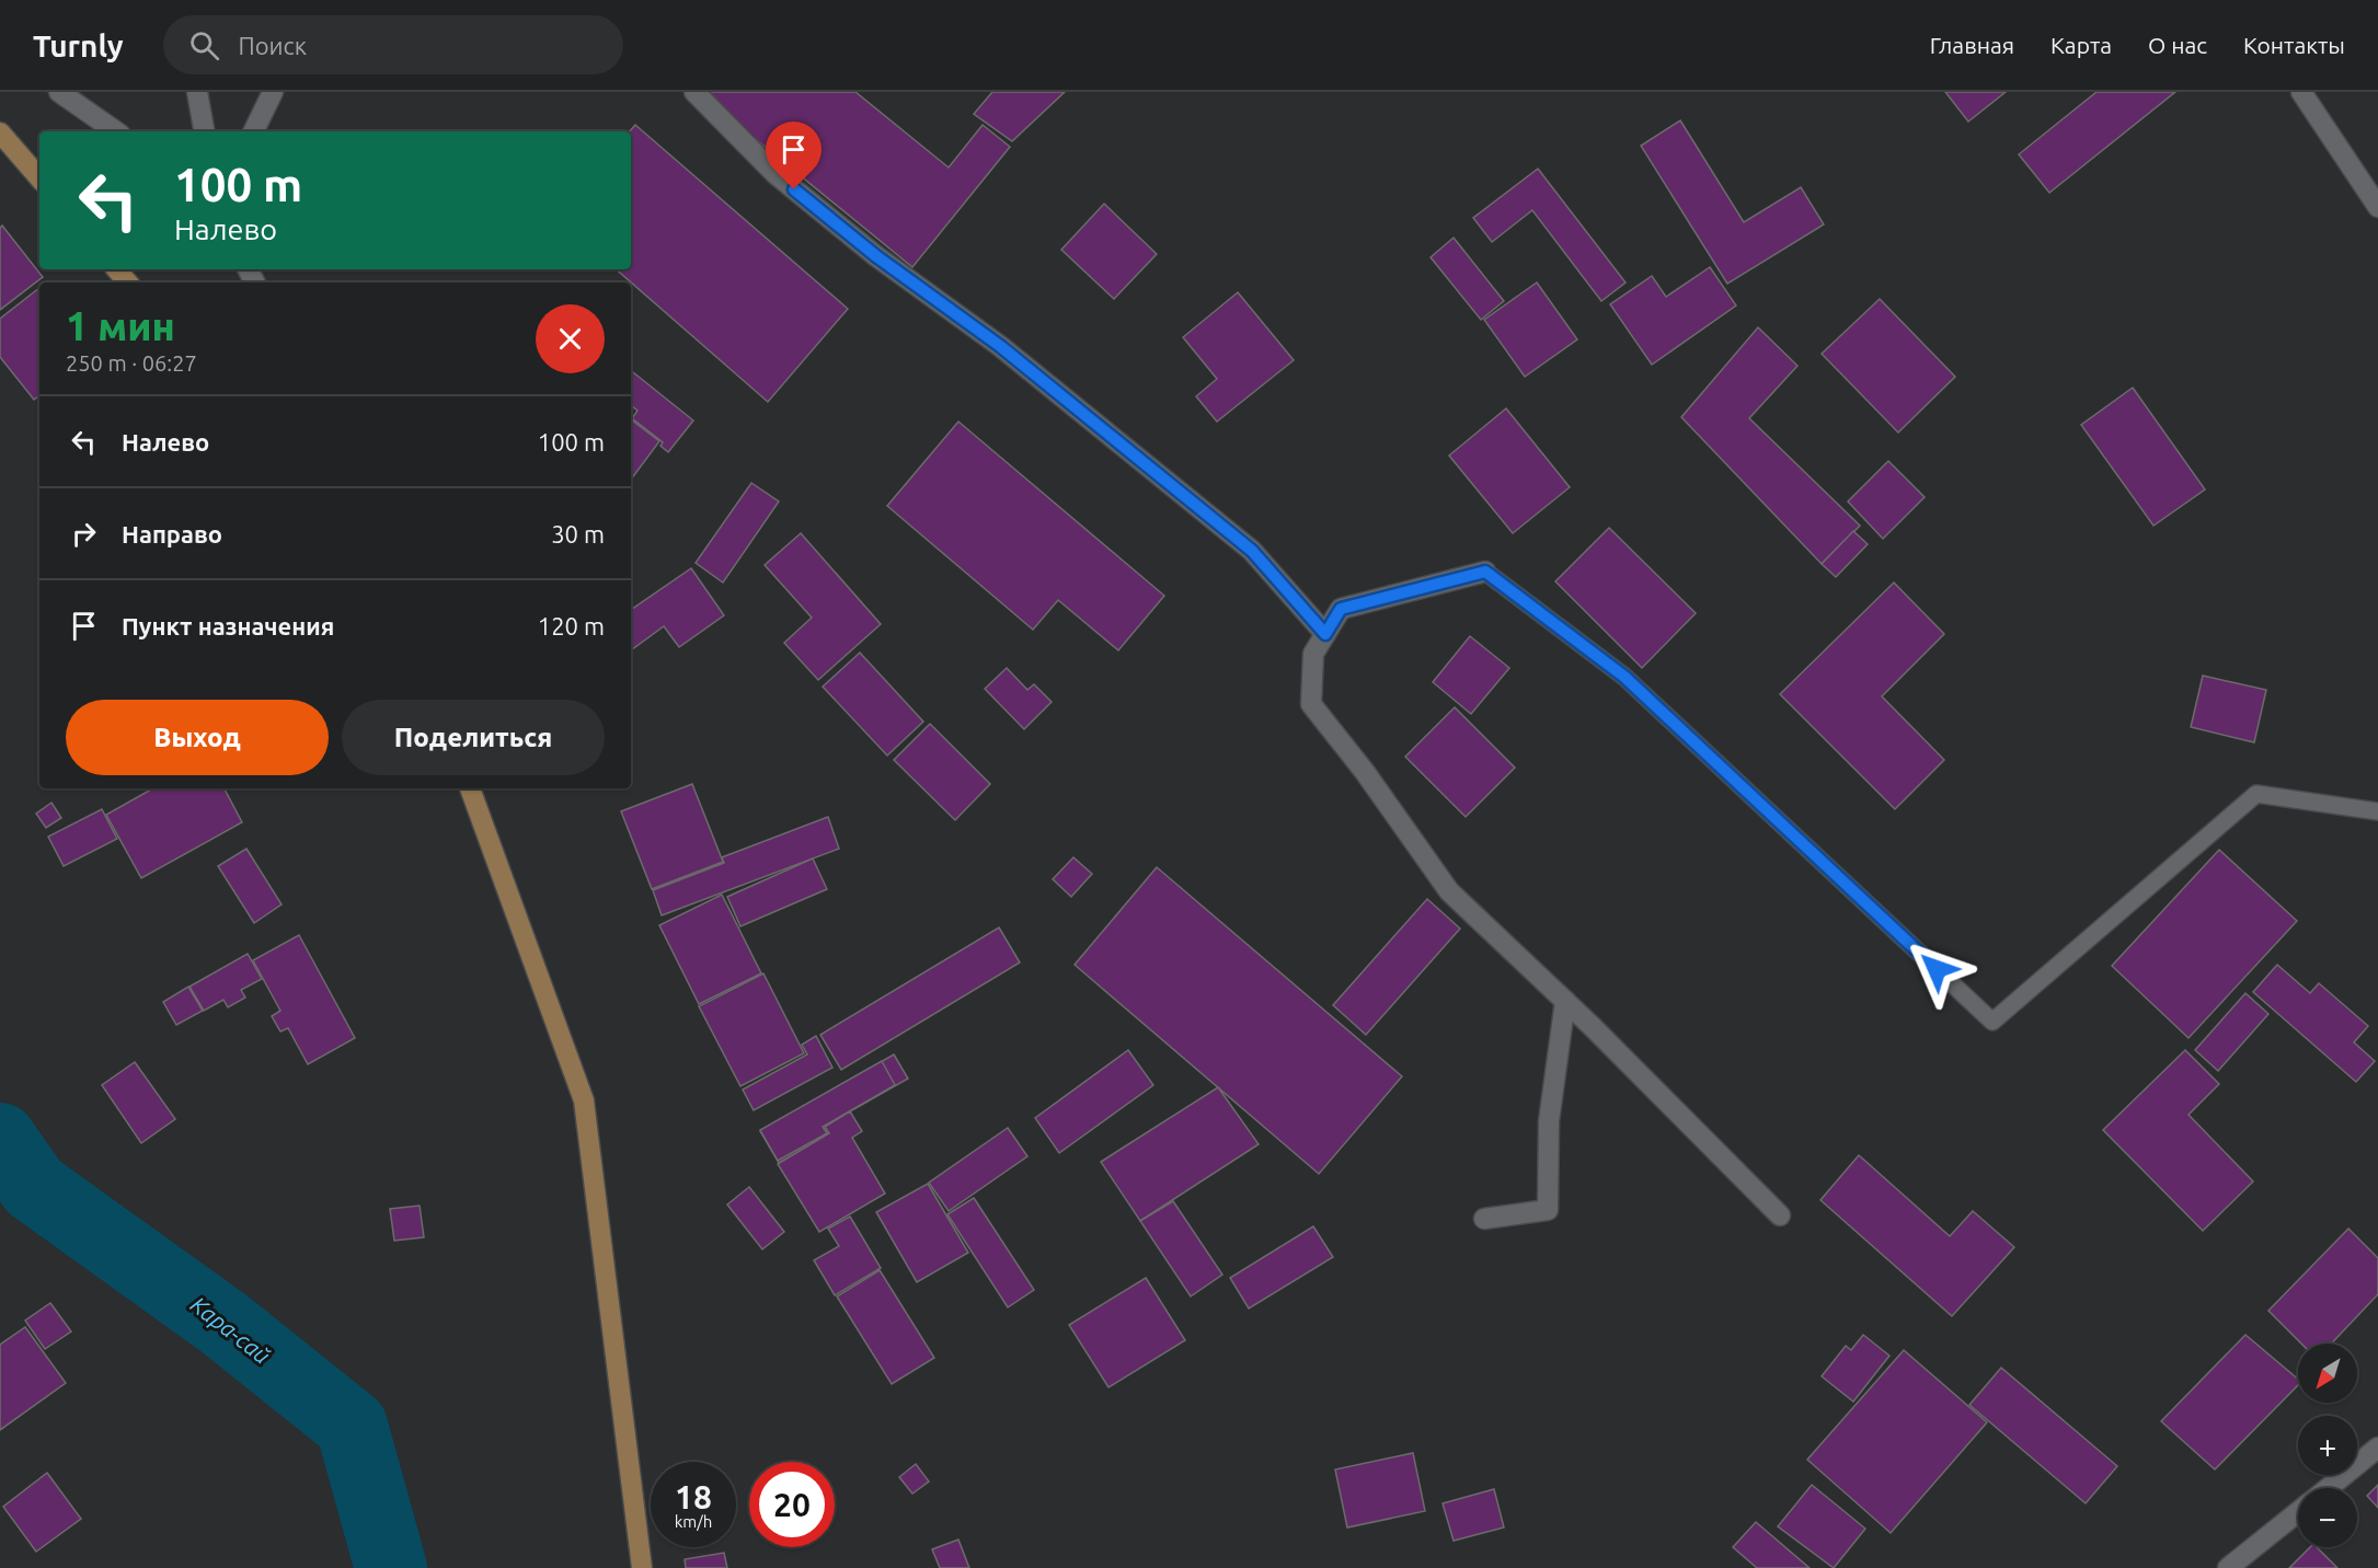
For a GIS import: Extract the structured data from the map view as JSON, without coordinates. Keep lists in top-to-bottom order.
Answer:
{
  "water": ["Кара-сай"],
  "north": "bottom left",
  "page": {
    "header": "Turnly",
    "search": "Поиск",
    "nav": [
      "Главная",
      "Карта",
      "О нас",
      "Контакты"
    ],
    "turn": ["100 m", "Налево"],
    "heading": ["1 мин", "250 m · 06:27"],
    "list": [
      {
        "name": "Налево",
        "value": "100 m"
      },
      {
        "name": "Направо",
        "value": "30 m"
      },
      {
        "name": "Пункт назначения",
        "value": "120 m"
      }
    ],
    "buttons": ["Выход", "Поделиться"],
    "map_buttons": ["+", "−"],
    "speed": "18 km/h",
    "limit": "20"
  }
}
